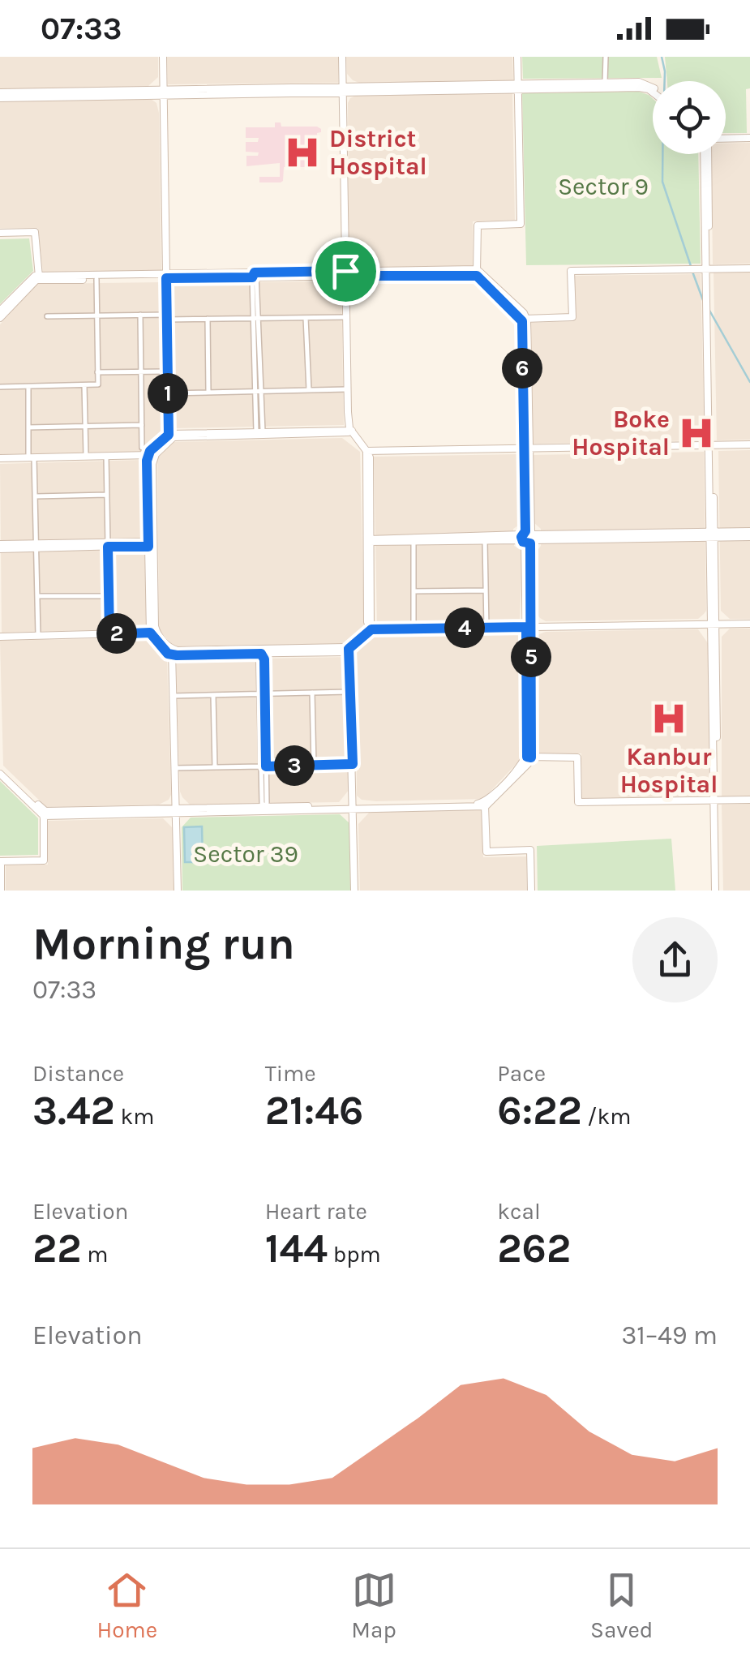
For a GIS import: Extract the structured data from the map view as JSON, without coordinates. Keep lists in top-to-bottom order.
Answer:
{
  "parks": ["Sector 9", "Sector 39"],
  "places": {
    "hospital": ["District Hospital", "Boke Hospital", "Kanbur Hospital"]
  },
  "page": {
    "status": "07:33",
    "pins": [
      "6",
      "1",
      "4",
      "2",
      "5",
      "3"
    ],
    "heading": ["Morning run", "07:33"],
    "stats": [
      ["Distance", "3.42 km"],
      ["Time", "21:46"],
      ["Pace", "6:22 /km"],
      ["Elevation", "22 m"],
      ["Heart rate", "144 bpm"],
      ["kcal", "262"]
    ],
    "chart": ["Elevation", "31–49 m"],
    "tabs": ["Home", "Map", "Saved"]
  }
}
